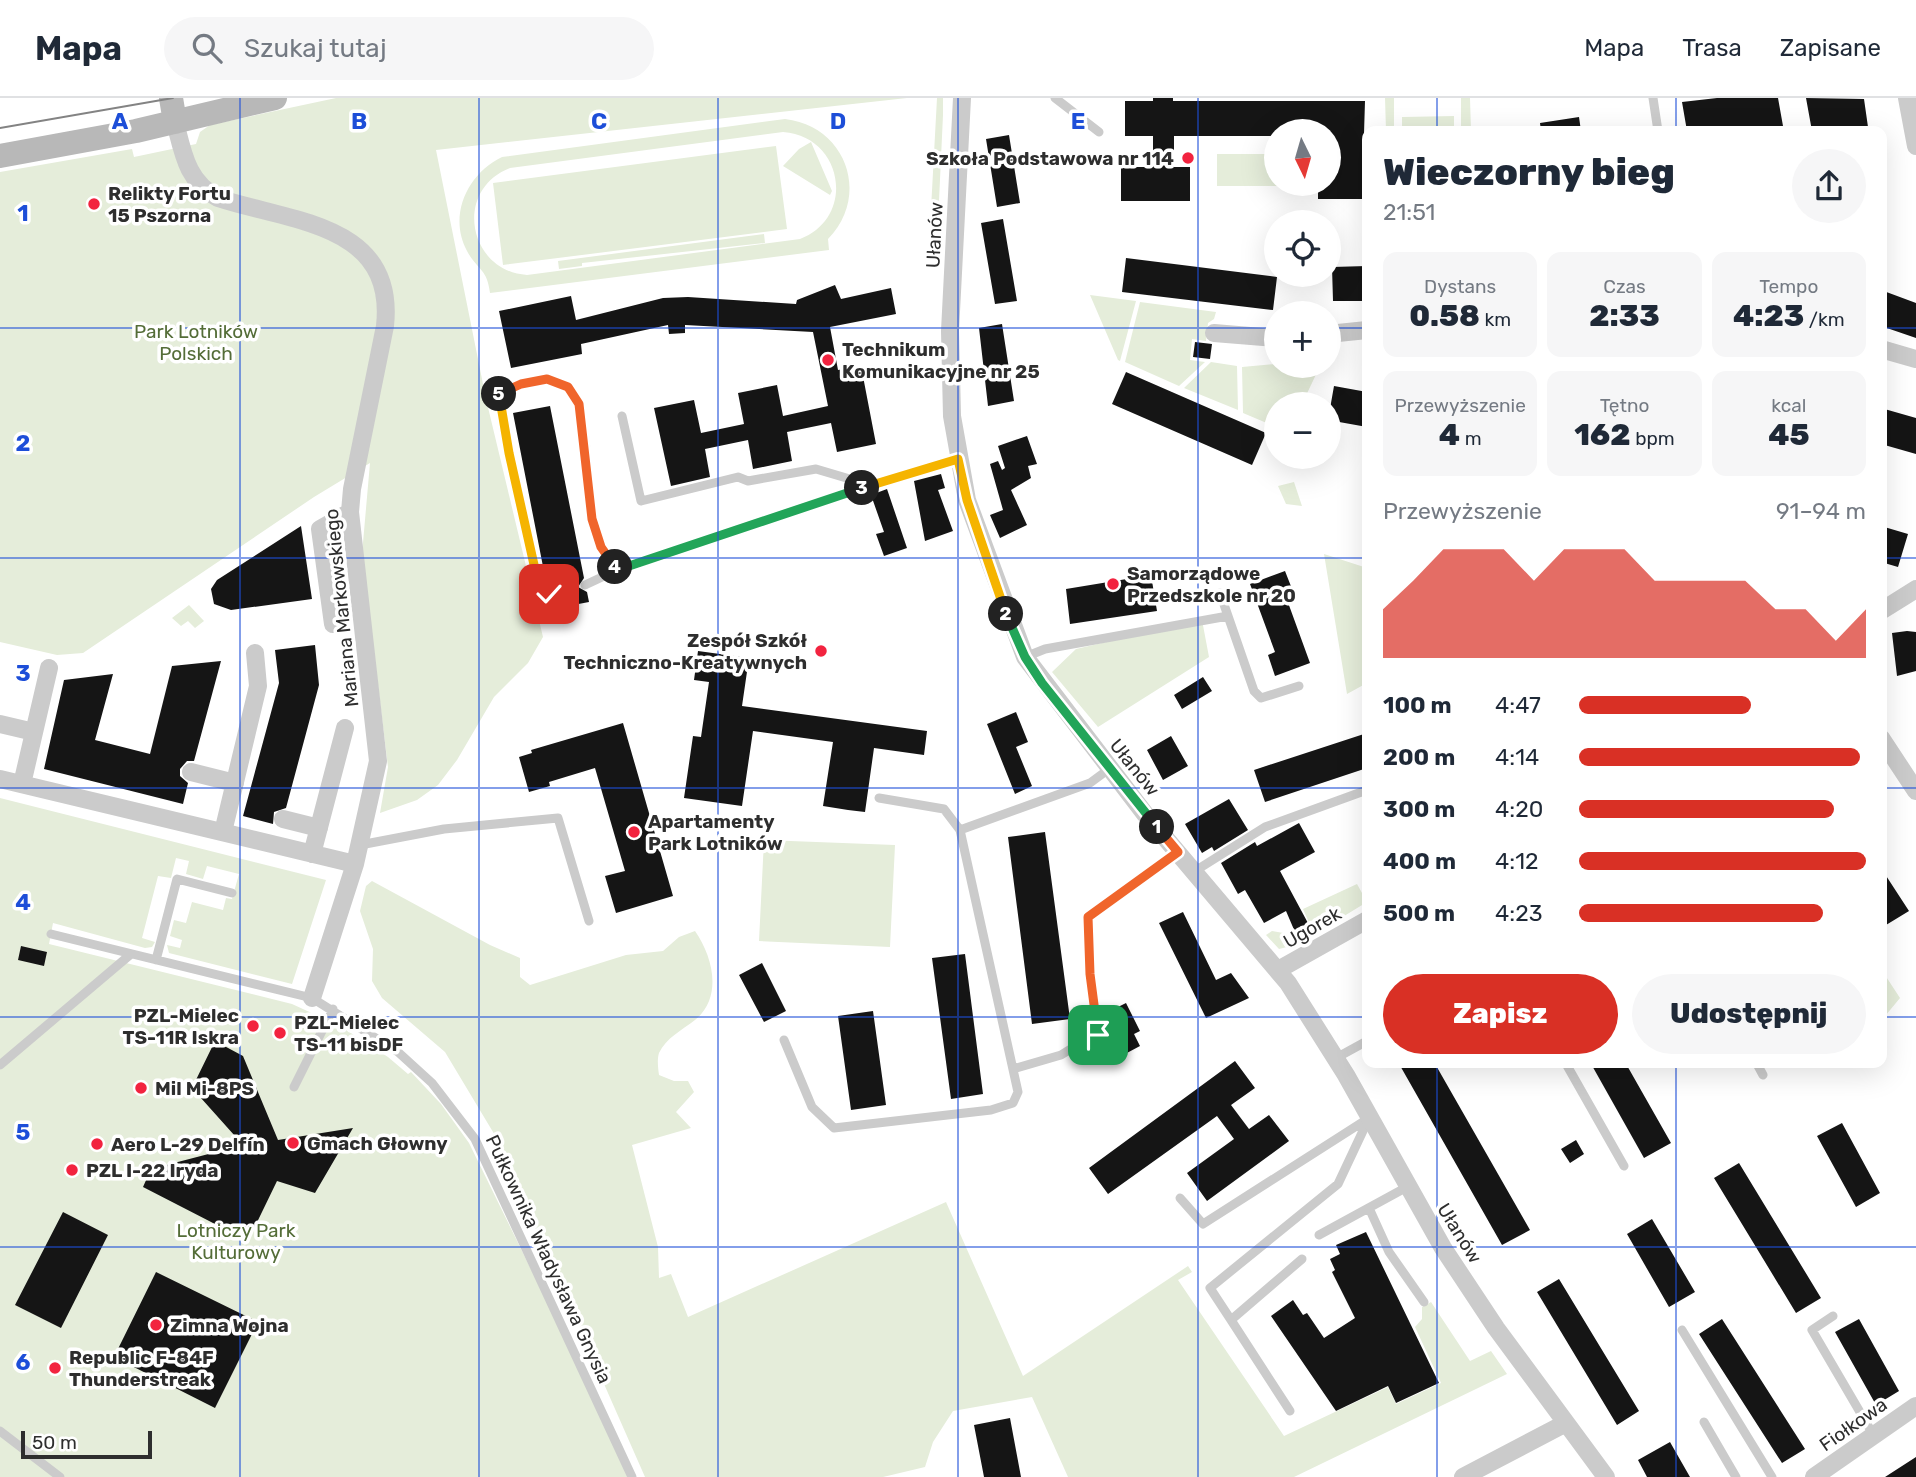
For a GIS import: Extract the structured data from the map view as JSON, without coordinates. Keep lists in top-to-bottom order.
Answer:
{
  "streets": {
    "street": [
      "Ułanów",
      "Mariana Markowskiego",
      "Ugorek",
      "Fiołkowa"
    ],
    "lane": ["Pułkownika Władysława Gnysia"]
  },
  "crossings": [
    ["Ułanów", "Ugorek"],
    ["Mariana Markowskiego", "Pułkownika Władysława Gnysia"]
  ],
  "parks": ["Park Lotników Polskich", "Lotniczy Park Kulturowy"],
  "places": [
    "Szkoła Podstawowa nr 114",
    "Relikty Fortu 15 Pszorna",
    "Technikum Komunikacyjne nr 25",
    "Samorządowe Przedszkole nr 20",
    "Zespół Szkół Techniczno-Kreatywnych",
    "Apartamenty Park Lotników",
    "PZL-Mielec TS-11R Iskra",
    "PZL-Mielec TS-11 bisDF",
    "Mil Mi-8PS",
    "Gmach Głowny",
    "Aero L-29 Delfín",
    "PZL I-22 Iryda",
    "Zimna Wojna",
    "Republic F-84F Thunderstreak"
  ],
  "scale_bar": "50 m",
  "north": "bottom",
  "page": {
    "header": "Mapa",
    "search": "Szukaj tutaj",
    "nav": ["Mapa", "Trasa", "Zapisane"],
    "map_buttons": ["+", "−"],
    "heading": ["Wieczorny bieg", "21:51"],
    "stats": [
      ["Dystans", "0.58 km"],
      ["Czas", "2:33"],
      ["Tempo", "4:23 /km"],
      ["Przewyższenie", "4 m"],
      ["Tętno", "162 bpm"],
      ["kcal", "45"]
    ],
    "pins": [
      "5",
      "3",
      "4",
      "2",
      "1"
    ],
    "chart": ["Przewyższenie", "91–94 m"],
    "list": [
      {
        "name": "100 m",
        "note": "4:47"
      },
      {
        "name": "200 m",
        "note": "4:14"
      },
      {
        "name": "300 m",
        "note": "4:20"
      },
      {
        "name": "400 m",
        "note": "4:12"
      },
      {
        "name": "500 m",
        "note": "4:23"
      }
    ],
    "buttons": ["Zapisz", "Udostępnij"],
    "scale": "50 m"
  },
  "grid": {
    "columns": [
      "A",
      "B",
      "C",
      "D",
      "E"
    ],
    "rows": [
      "1",
      "2",
      "3",
      "4",
      "5",
      "6"
    ]
  }
}
